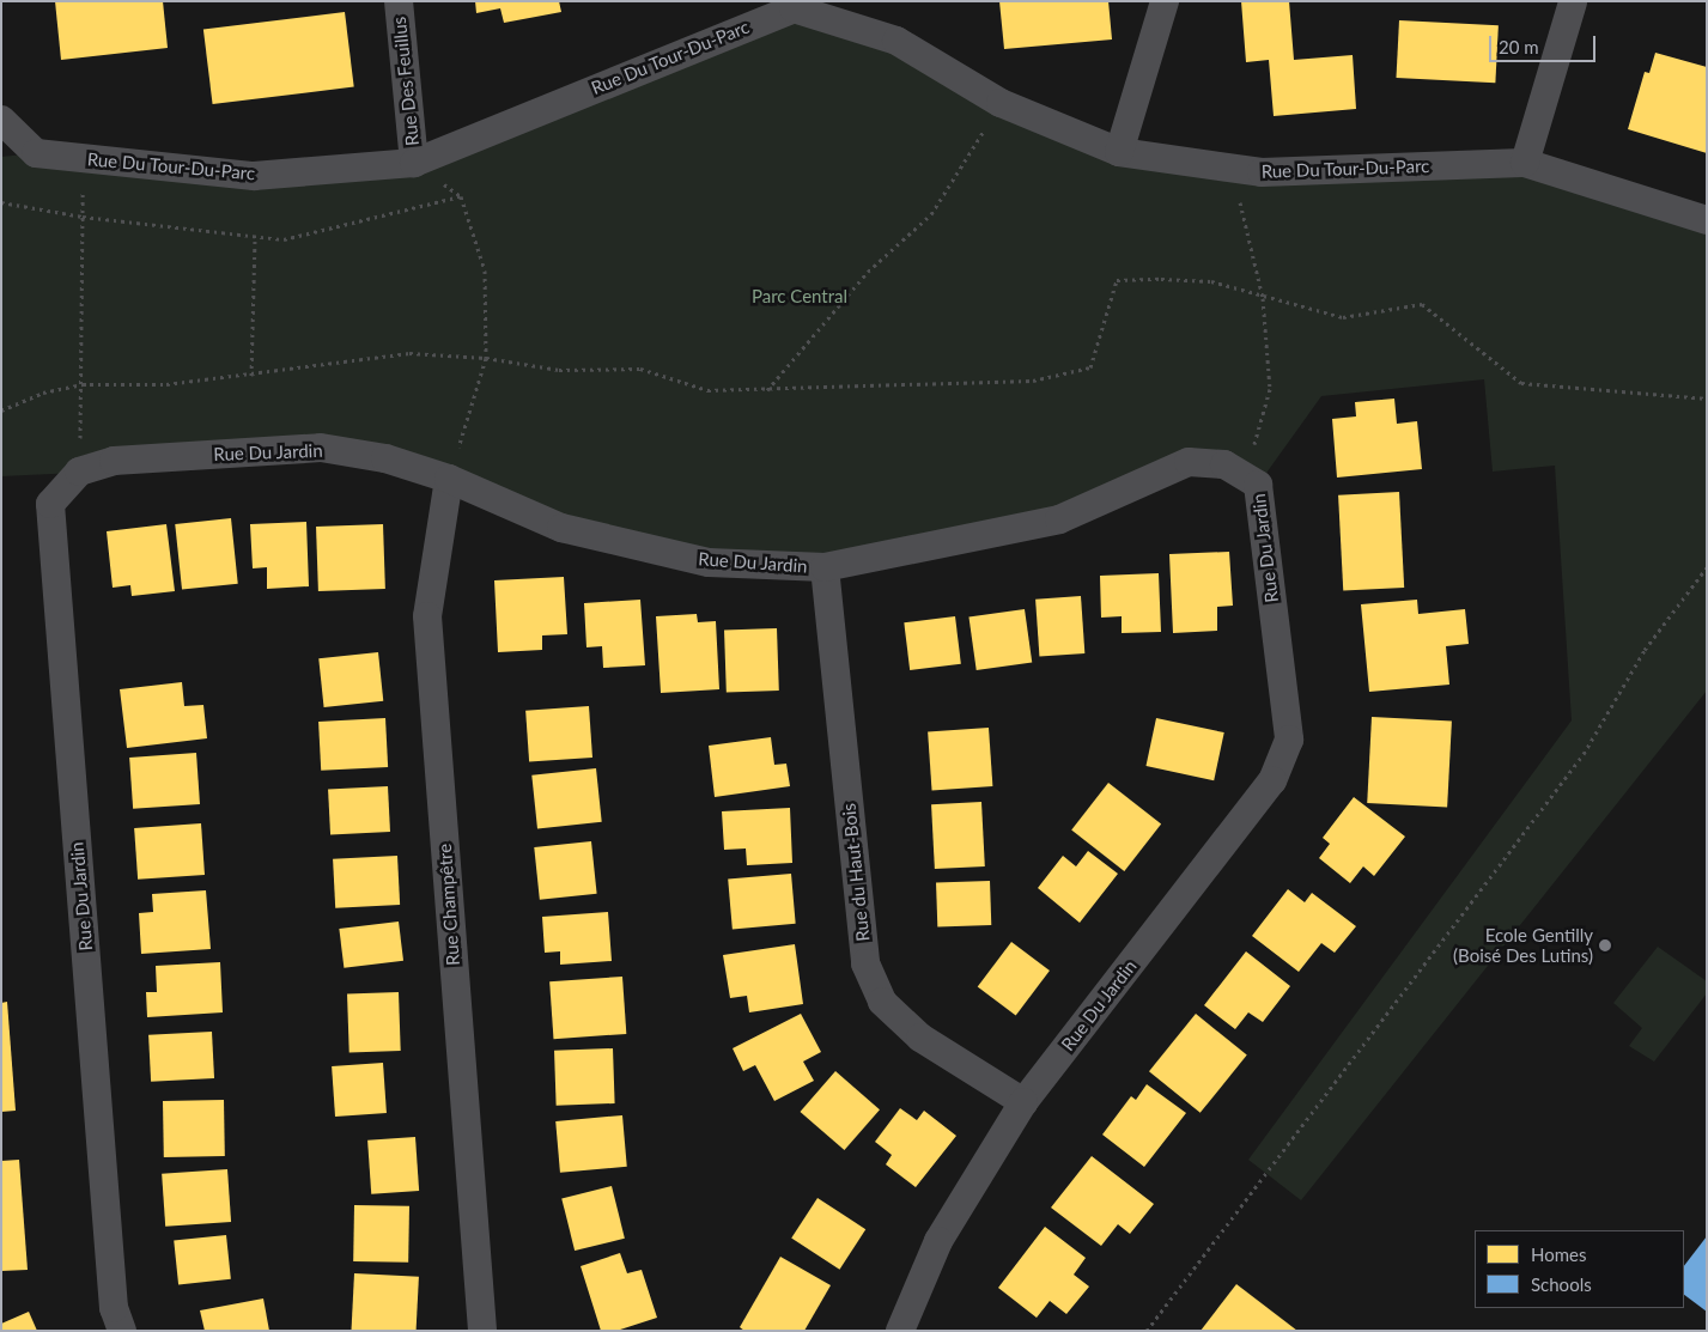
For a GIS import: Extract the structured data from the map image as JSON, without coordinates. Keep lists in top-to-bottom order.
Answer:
{
  "streets": {
    "street": [
      "Rue Du Tour-Du-Parc",
      "Rue Des Feuillus",
      "Rue Du Jardin",
      "Rue du Haut-Bois",
      "Rue Champêtre"
    ]
  },
  "crossings": [
    ["Rue Du Tour-Du-Parc", "Rue Des Feuillus"],
    ["Rue Du Jardin", "Rue du Haut-Bois"],
    ["Rue Du Jardin", "Rue Champêtre"]
  ],
  "parks": ["Parc Central"],
  "places": ["Ecole Gentilly (Boisé Des Lutins)"],
  "legend": ["Homes", "Schools"],
  "scale_bar": "20 m"
}
